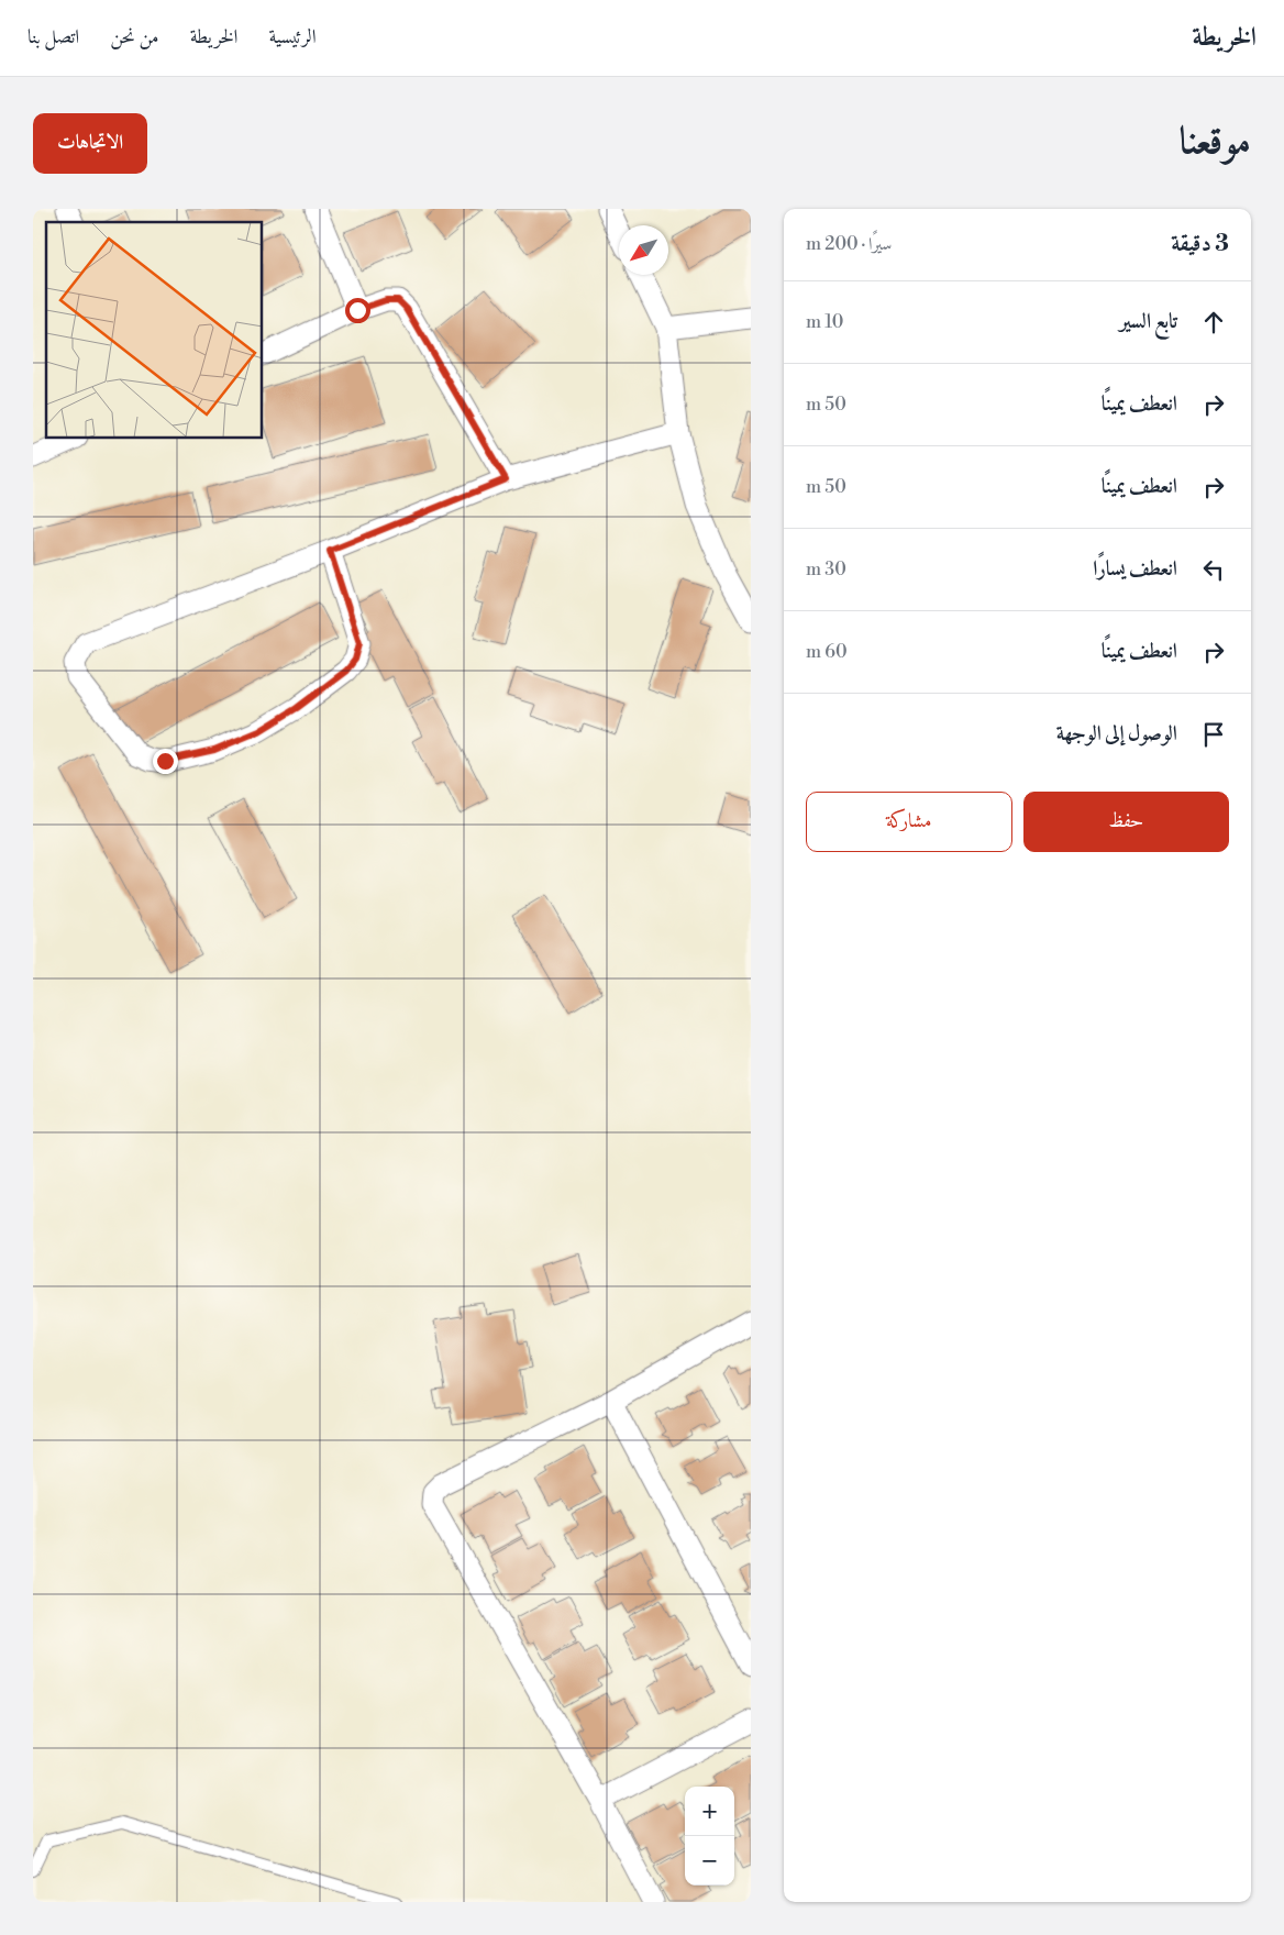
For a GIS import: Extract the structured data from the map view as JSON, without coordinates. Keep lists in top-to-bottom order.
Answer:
{
  "north": "bottom left",
  "page": {
    "header": "الخريطة",
    "nav": [
      "الرئيسية",
      "الخريطة",
      "من نحن",
      "اتصل بنا"
    ],
    "title": "موقعنا",
    "buttons": [
      "الاتجاهات",
      ["حفظ", "مشاركة"]
    ],
    "heading": ["3 دقيقة", "سيرًا · 200 m"],
    "list": [
      ["تابع السير", "10 m"],
      ["انعطف يمينًا", "50 m"],
      ["انعطف يمينًا", "50 m"],
      ["انعطف يسارًا", "30 m"],
      ["انعطف يمينًا", "60 m"],
      "الوصول إلى الوجهة"
    ],
    "map_buttons": ["+", "−"]
  }
}
